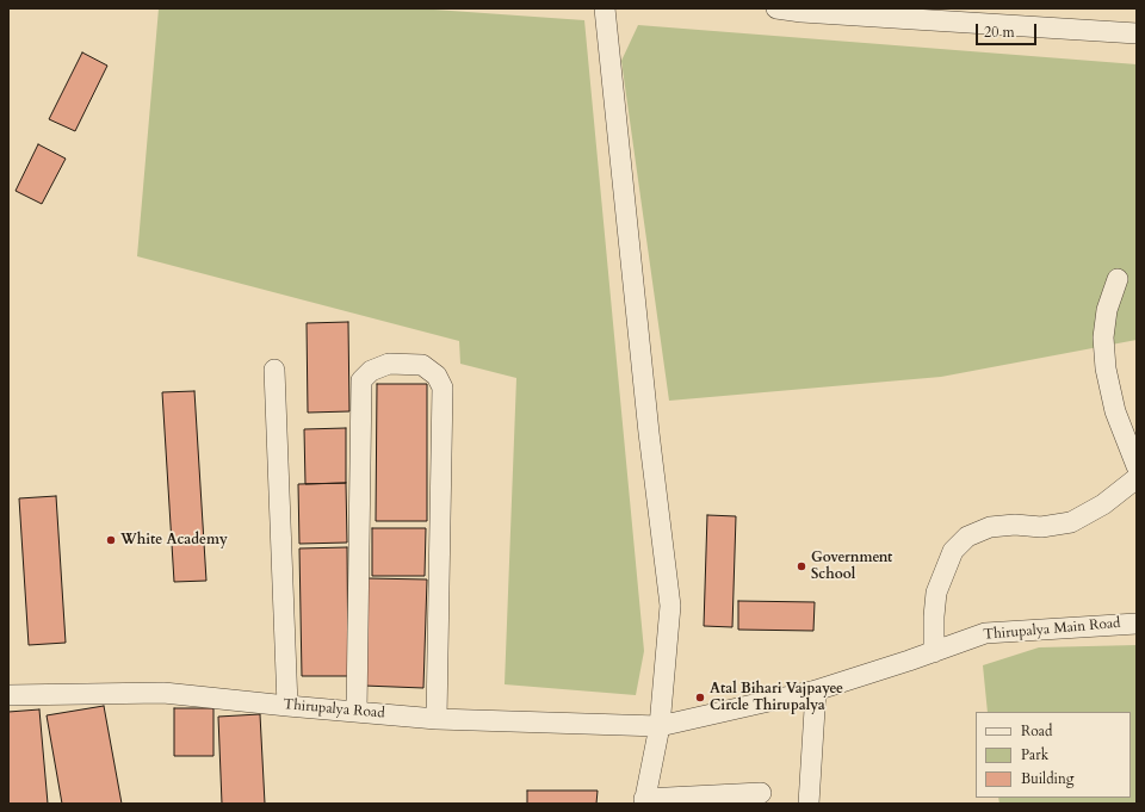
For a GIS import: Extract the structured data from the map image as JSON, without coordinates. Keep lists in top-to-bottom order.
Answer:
{
  "streets": {
    "street": ["Thirupalya Main Road", "Thirupalya Road"]
  },
  "crossings": [
    ["Thirupalya Main Road", "Thirupalya Road"]
  ],
  "places": ["White Academy", "Government School", "Atal Bihari Vajpayee Circle Thirupalya"],
  "legend": ["Road", "Park", "Building"],
  "scale_bar": "20 m"
}
